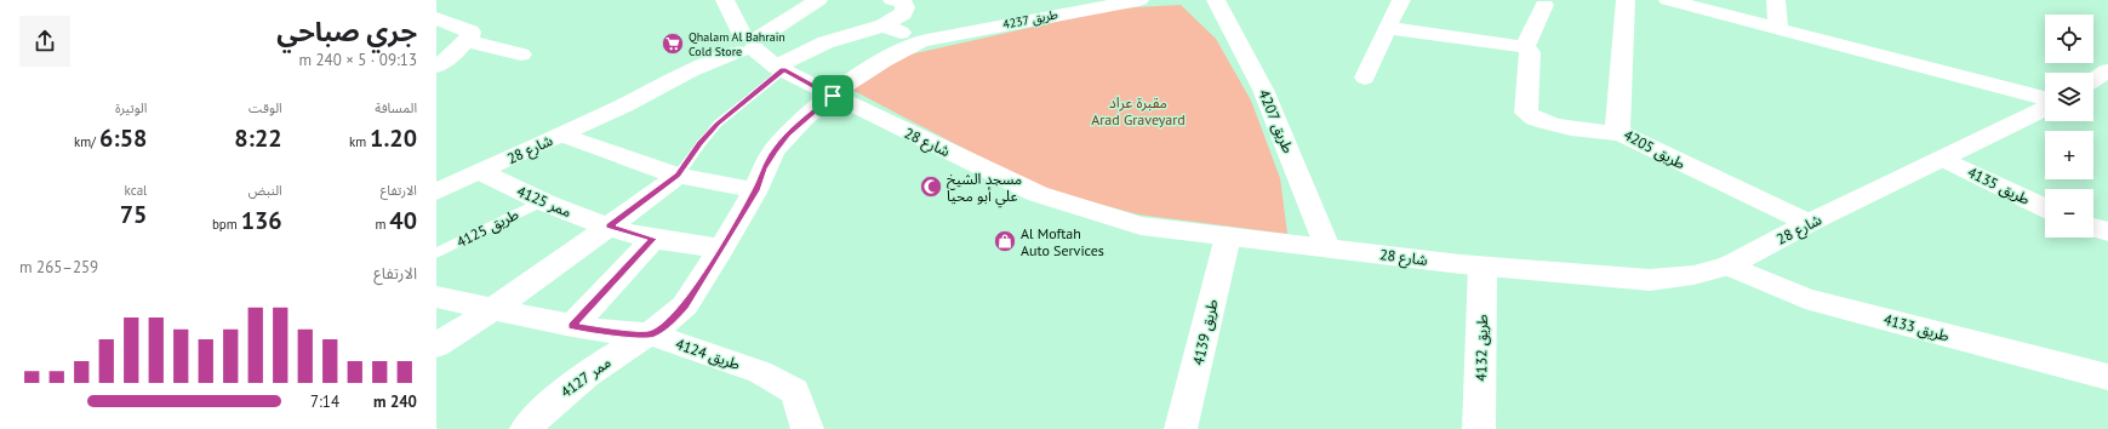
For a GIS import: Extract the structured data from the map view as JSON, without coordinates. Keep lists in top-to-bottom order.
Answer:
{
  "streets": {
    "street": [
      "طريق 4237",
      "طريق 4207",
      "شارع 28",
      "طريق 4205",
      "طريق 4135",
      "ممر 4125",
      "طريق 4133",
      "طريق 4139",
      "طريق 4132",
      "طريق 4124",
      "ممر 4127"
    ],
    "lane": ["طريق 4125"]
  },
  "crossings": [
    ["طريق 4237", "شارع 28"],
    ["طريق 4237", "ممر 4125"],
    ["طريق 4237", "طريق 4124"],
    ["طريق 4237", "ممر 4127"],
    ["طريق 4207", "شارع 28"],
    ["شارع 28", "طريق 4205"],
    ["شارع 28", "طريق 4135"],
    ["شارع 28", "ممر 4125"],
    ["شارع 28", "طريق 4133"],
    ["شارع 28", "طريق 4139"],
    ["شارع 28", "طريق 4132"],
    ["ممر 4125", "طريق 4125"],
    ["طريق 4124", "ممر 4127"]
  ],
  "parks": ["مقبرة عراد Arad Graveyard"],
  "places": {
    "supermarket": ["Qhalam Al Bahrain Cold Store"],
    "mosque": ["مسجد الشيخ علي أبو محيا"],
    "shop": ["Al Moftah Auto Services"]
  },
  "page": {
    "heading": ["جري صباحي", "09:13 · 5 × 240 m"],
    "map_buttons": ["+", "−"],
    "stats": [
      ["المسافة", "1.20 km"],
      ["الوقت", "8:22"],
      ["الوتيرة", "6:58 /km"],
      ["الارتفاع", "40 m"],
      ["النبض", "136 bpm"],
      ["kcal", "75"]
    ],
    "chart": ["الارتفاع", "259–265 m"],
    "list": [
      {
        "name": "240 m",
        "note": "7:14"
      }
    ]
  }
}
